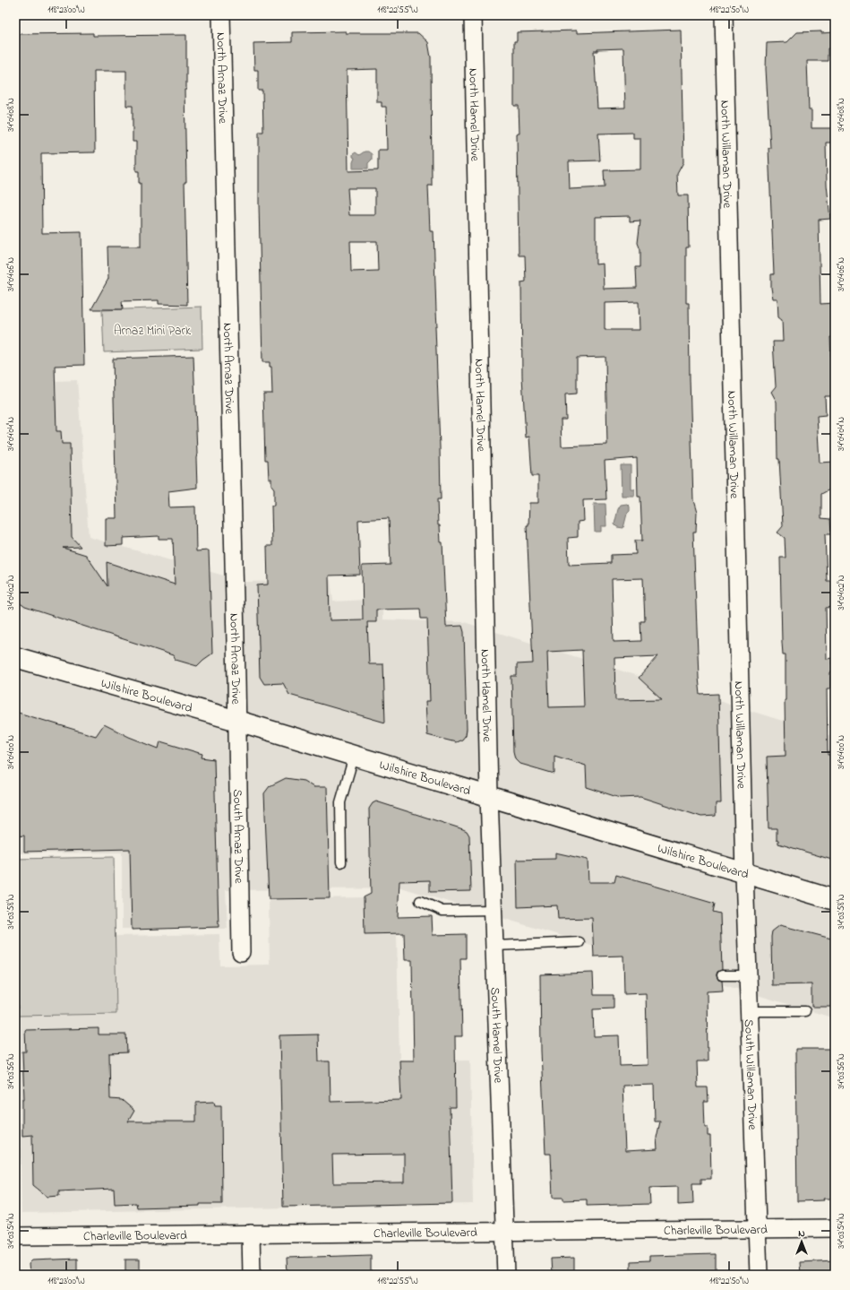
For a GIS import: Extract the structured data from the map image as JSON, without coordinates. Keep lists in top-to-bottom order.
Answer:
{
  "streets": {
    "main road": ["Wilshire Boulevard"],
    "street": [
      "North Arnaz Drive",
      "North Hamel Drive",
      "North Willaman Drive",
      "South Arnaz Drive",
      "South Hamel Drive",
      "South Willaman Drive",
      "Charleville Boulevard"
    ]
  },
  "crossings": [
    ["North Arnaz Drive", "Wilshire Boulevard"],
    ["North Arnaz Drive", "South Arnaz Drive"],
    ["North Hamel Drive", "Wilshire Boulevard"],
    ["North Hamel Drive", "South Hamel Drive"],
    ["North Willaman Drive", "Wilshire Boulevard"],
    ["North Willaman Drive", "South Willaman Drive"],
    ["Wilshire Boulevard", "South Arnaz Drive"],
    ["Wilshire Boulevard", "South Hamel Drive"],
    ["Wilshire Boulevard", "South Willaman Drive"],
    ["South Hamel Drive", "Charleville Boulevard"],
    ["South Willaman Drive", "Charleville Boulevard"]
  ],
  "parks": ["Arnaz Mini Park"],
  "north": "top",
  "coordinates": [
    "118°23'00\"W",
    "118°22'55\"W",
    "118°22'50\"W",
    "34°04'08\"N",
    "34°04'06\"N",
    "34°04'04\"N",
    "34°04'02\"N",
    "34°04'00\"N",
    "34°03'58\"N",
    "34°03'56\"N",
    "34°03'54\"N"
  ]
}
